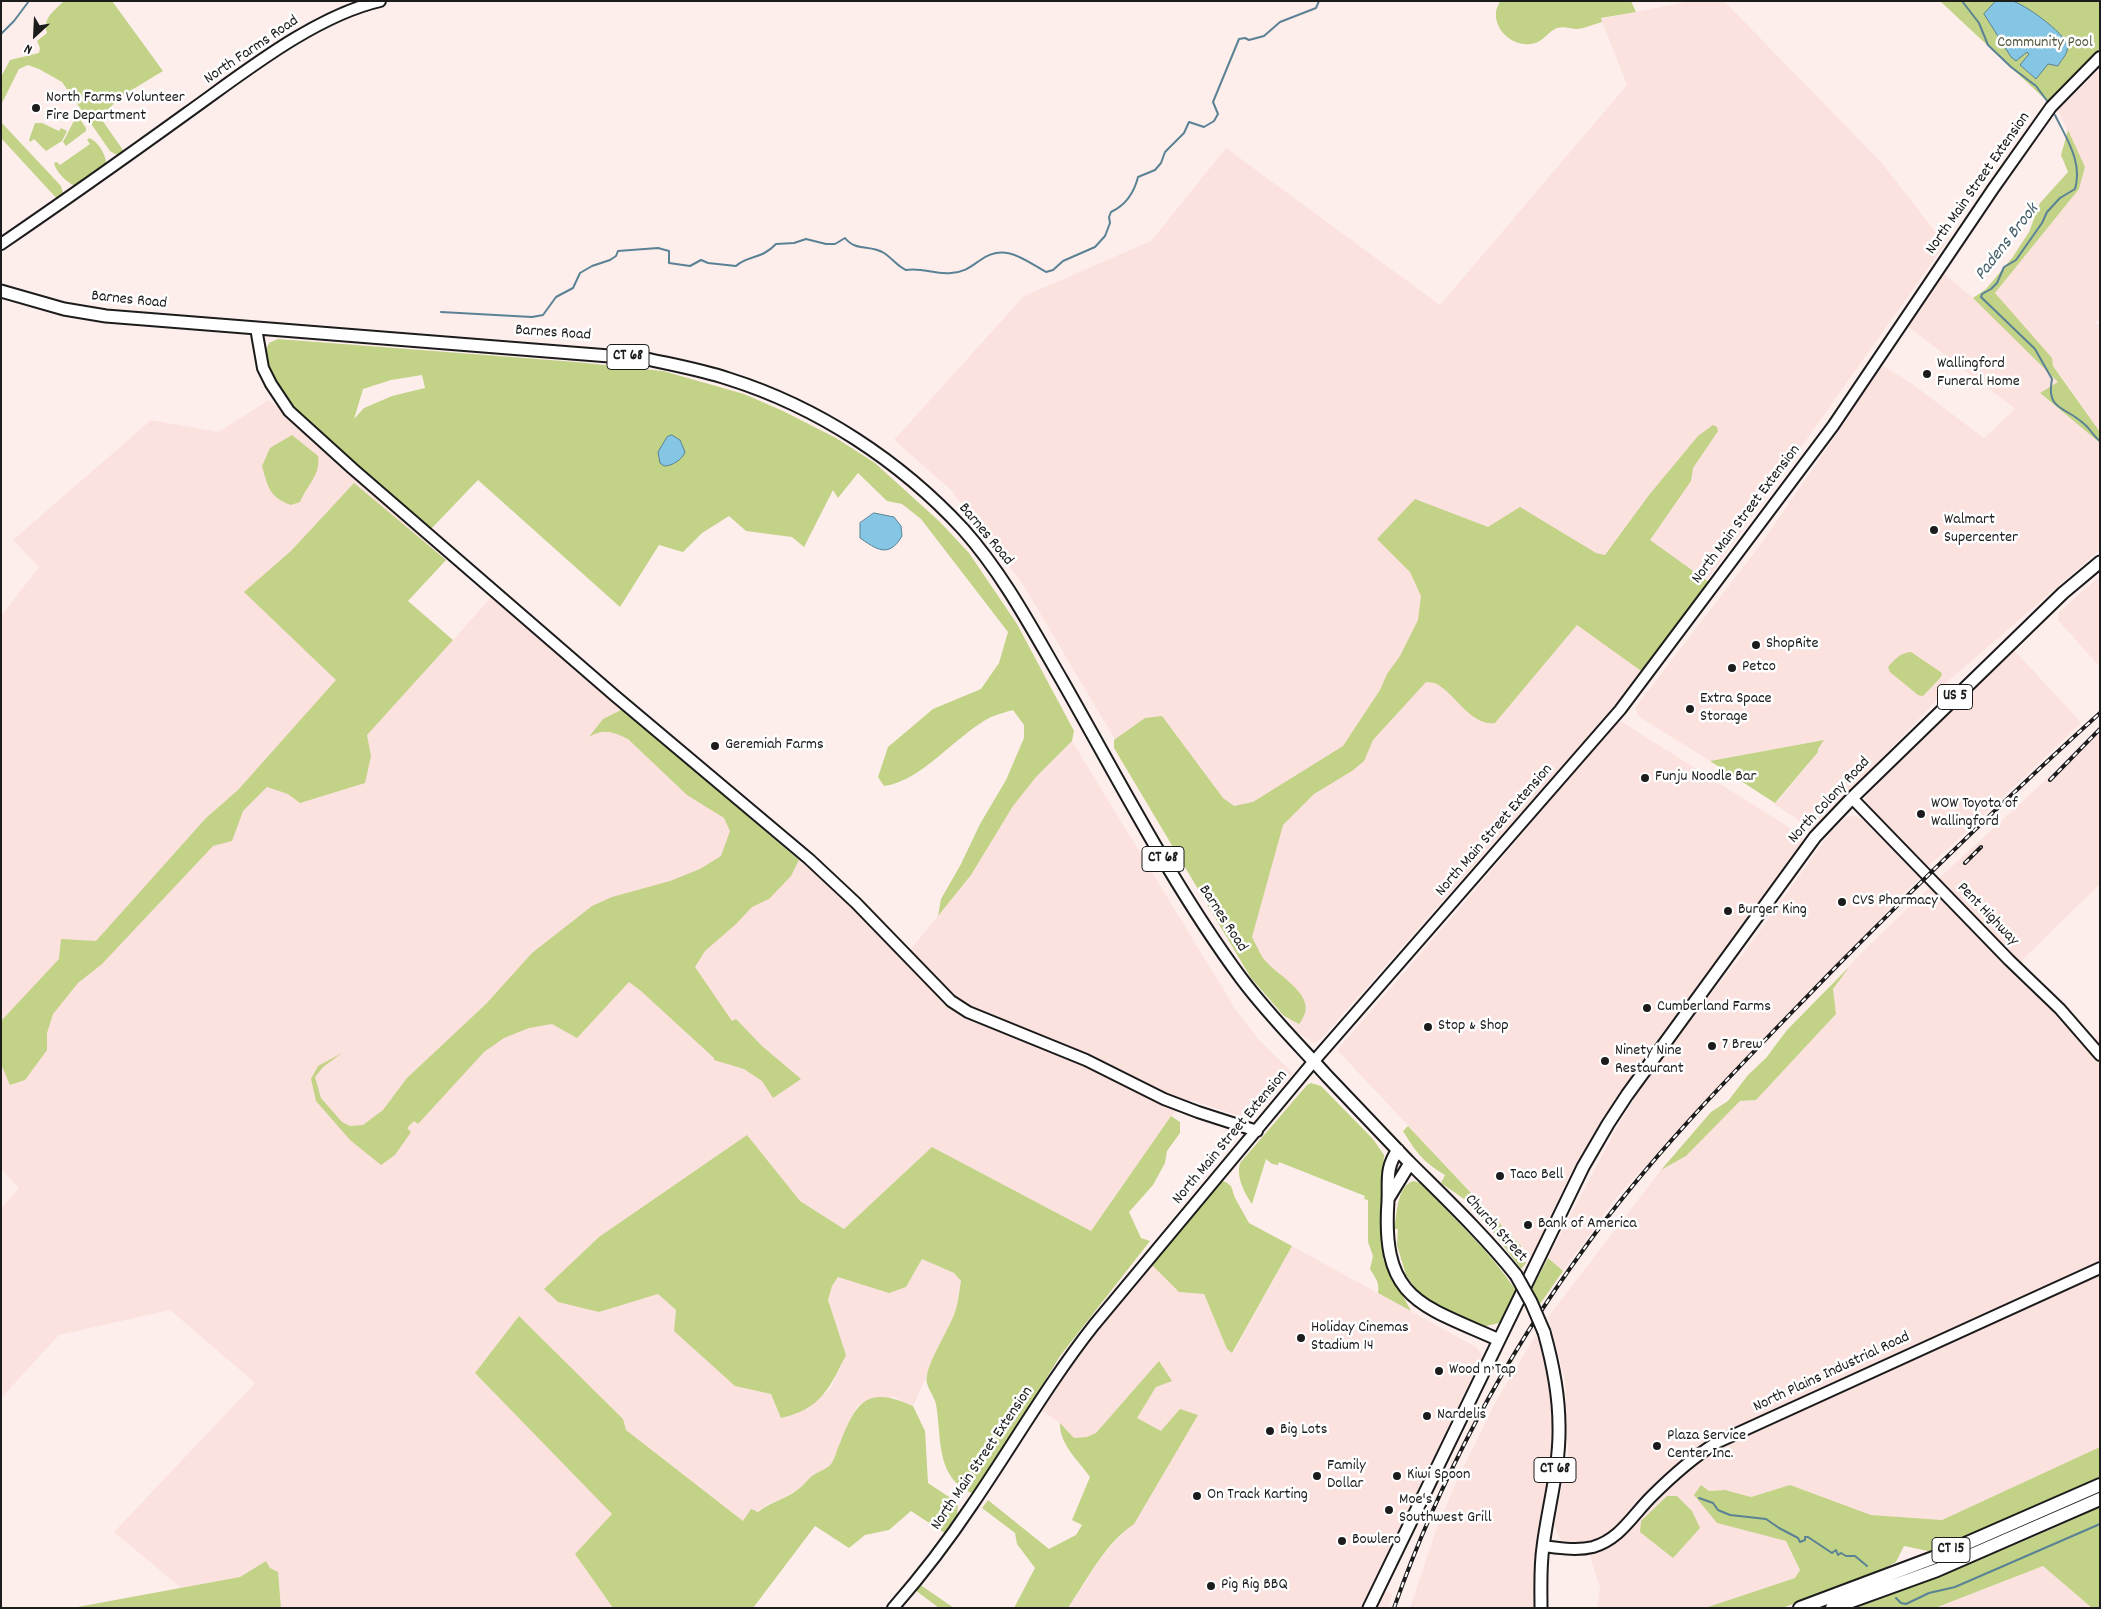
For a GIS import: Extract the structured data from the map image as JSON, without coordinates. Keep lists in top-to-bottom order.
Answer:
{
  "streets": {
    "highway": ["CT 15"],
    "main road": [
      "Barnes Road",
      "CT 68",
      "US 5",
      "North Colony Road",
      "Church Street"
    ],
    "street": [
      "North Farms Road",
      "North Main Street Extension",
      "Pent Highway",
      "North Plains Industrial Road"
    ]
  },
  "crossings": [
    ["North Main Street Extension", "Barnes Road"],
    ["Barnes Road", "Church Street"],
    ["North Colony Road", "Pent Highway"],
    ["Church Street", "North Plains Industrial Road"]
  ],
  "water": ["Padens Brook"],
  "parks": ["Community Pool"],
  "places": [
    "North Farms Volunteer Fire Department",
    "Wallingford Funeral Home",
    "Walmart Supercenter",
    "ShopRite",
    "Petco",
    "Extra Space Storage",
    "Geremiah Farms",
    "Funju Noodle Bar",
    "WOW Toyota of Wallingford",
    "CVS Pharmacy",
    "Burger King",
    "Cumberland Farms",
    "Stop & Shop",
    "7 Brew",
    "Ninety Nine Restaurant",
    "Taco Bell",
    "Bank of America",
    "Holiday Cinemas Stadium 14",
    "Wood n Tap",
    "Nardelis",
    "Big Lots",
    "Plaza Service Center Inc.",
    "Family Dollar",
    "Kiwi Spoon",
    "On Track Karting",
    "Moe's Southwest Grill",
    "Bowlero",
    "Pig Rig BBQ"
  ],
  "north": "bottom left"
}
